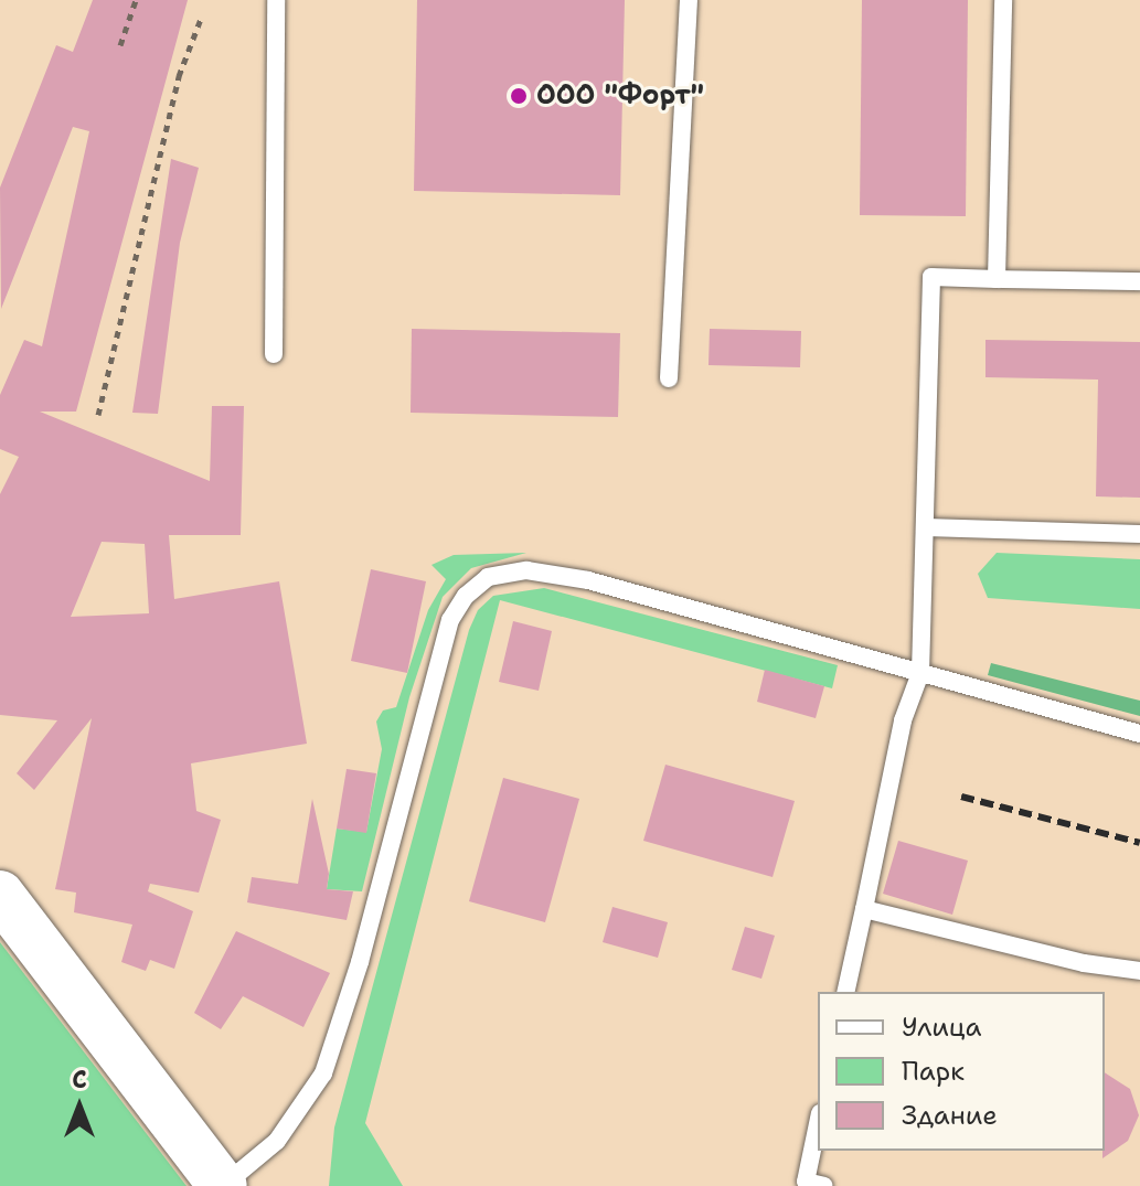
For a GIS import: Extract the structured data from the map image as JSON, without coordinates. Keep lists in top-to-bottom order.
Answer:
{
  "places": ["ООО \"Форт\""],
  "legend": ["Улица", "Парк", "Здание"],
  "north": "top"
}
